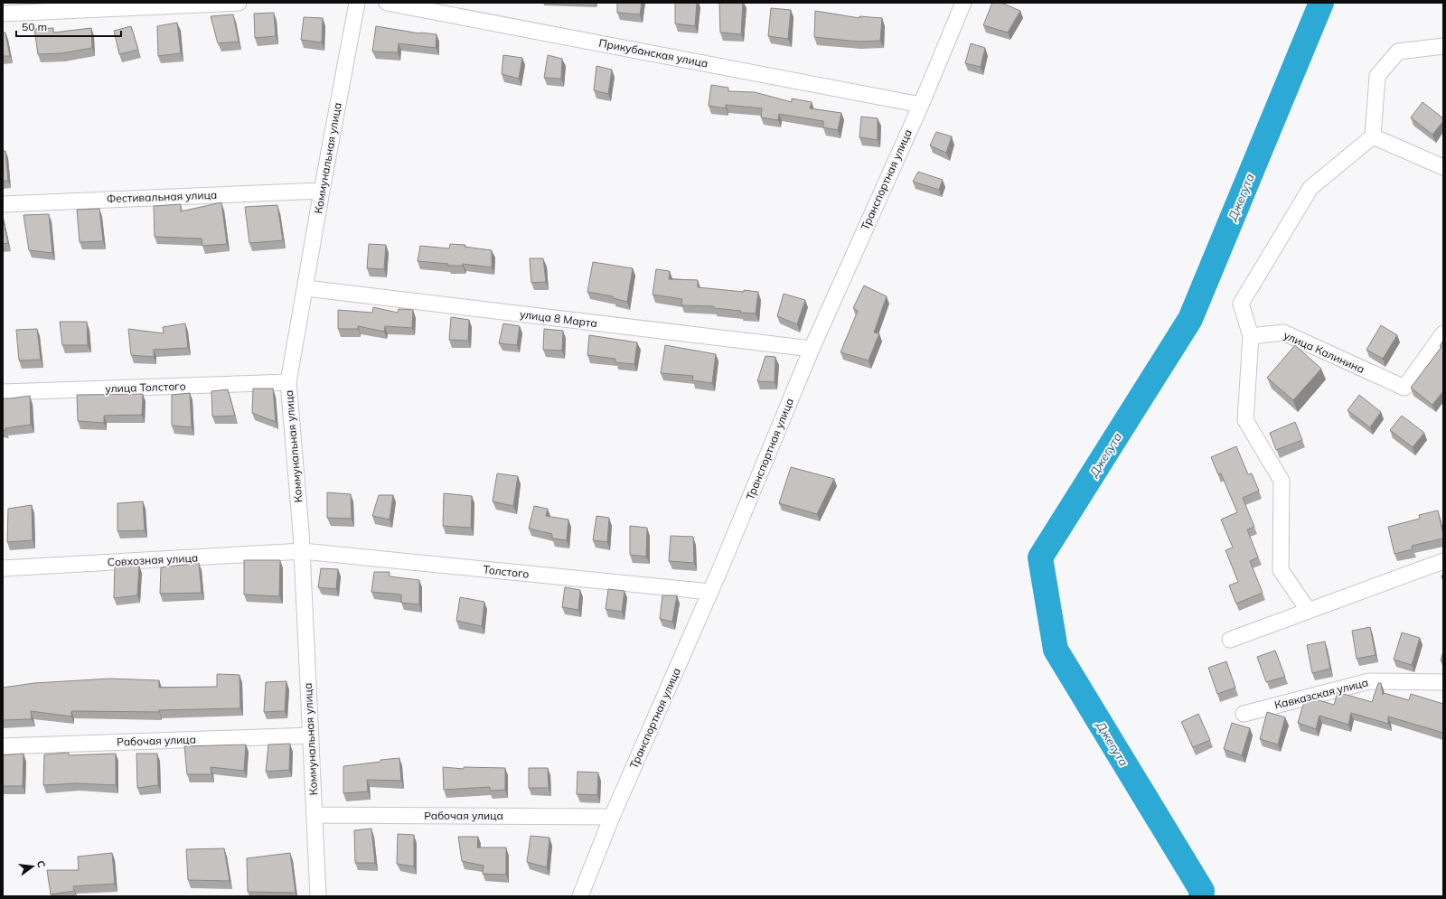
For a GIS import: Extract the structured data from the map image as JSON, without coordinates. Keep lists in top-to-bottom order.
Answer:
{
  "streets": {
    "street": [
      "Прикубанская улица",
      "Коммунальная улица",
      "Транспортная улица",
      "Фестивальная улица",
      "улица 8 Марта",
      "улица Калинина",
      "улица Толстого",
      "Совхозная улица",
      "Толстого",
      "Кавказская улица",
      "Рабочая улица"
    ]
  },
  "crossings": [
    ["Прикубанская улица", "Транспортная улица"],
    ["Коммунальная улица", "Фестивальная улица"],
    ["Коммунальная улица", "улица 8 Марта"],
    ["Коммунальная улица", "улица Толстого"],
    ["Коммунальная улица", "Совхозная улица"],
    ["Коммунальная улица", "Толстого"],
    ["Коммунальная улица", "Рабочая улица"],
    ["Транспортная улица", "улица 8 Марта"],
    ["Транспортная улица", "Толстого"],
    ["Транспортная улица", "Рабочая улица"],
    ["Совхозная улица", "Толстого"]
  ],
  "water": ["Джегута"],
  "scale_bar": "50 m",
  "north": "right"
}
